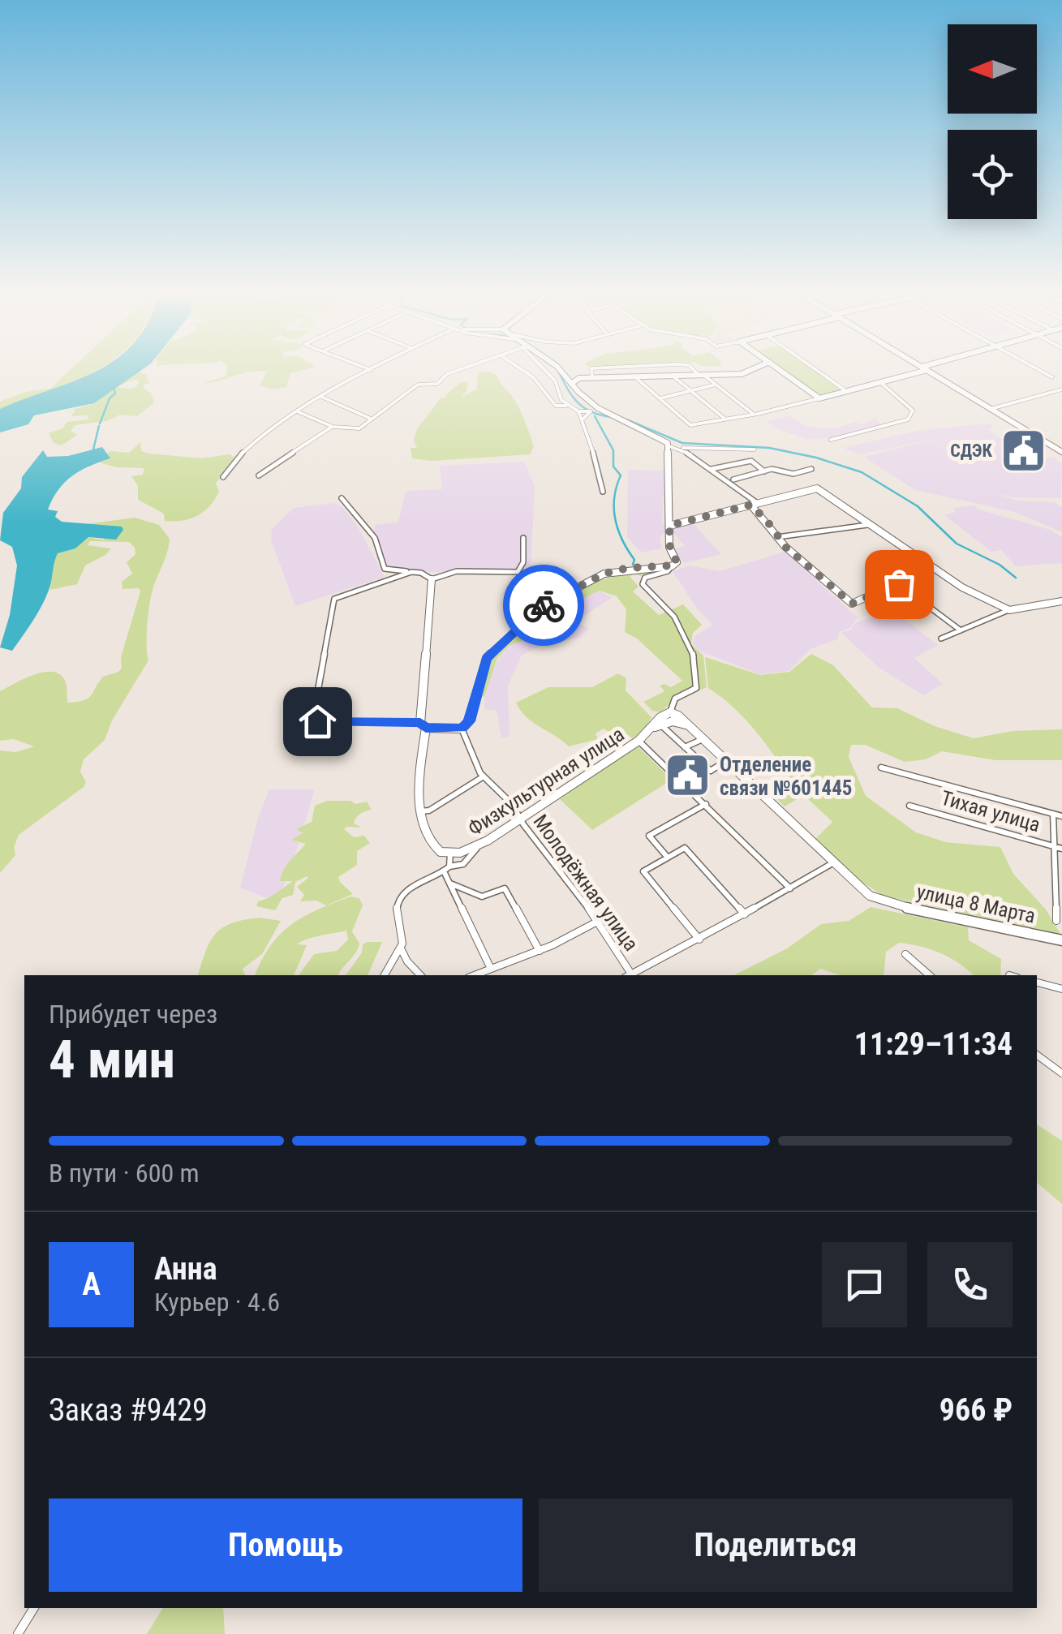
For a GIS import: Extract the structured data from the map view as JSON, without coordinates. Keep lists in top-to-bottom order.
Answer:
{
  "streets": {
    "main road": ["Физкультурная улица", "улица 8 Марта"],
    "street": ["Тихая улица", "Молодёжная улица"]
  },
  "crossings": [
    ["Физкультурная улица", "Молодёжная улица"]
  ],
  "places": {
    "public building": ["СДЭК", "Отделение связи №601445"]
  },
  "north": "left",
  "page": {
    "heading": ["4 мин", "Прибудет через", "11:29–11:34"],
    "panel": [
      "Анна",
      "Курьер · 4.6",
      "Заказ #9429",
      "966 ₽"
    ],
    "bar": "В пути · 600 m",
    "round": "А",
    "buttons": ["Помощь", "Поделиться"]
  }
}
